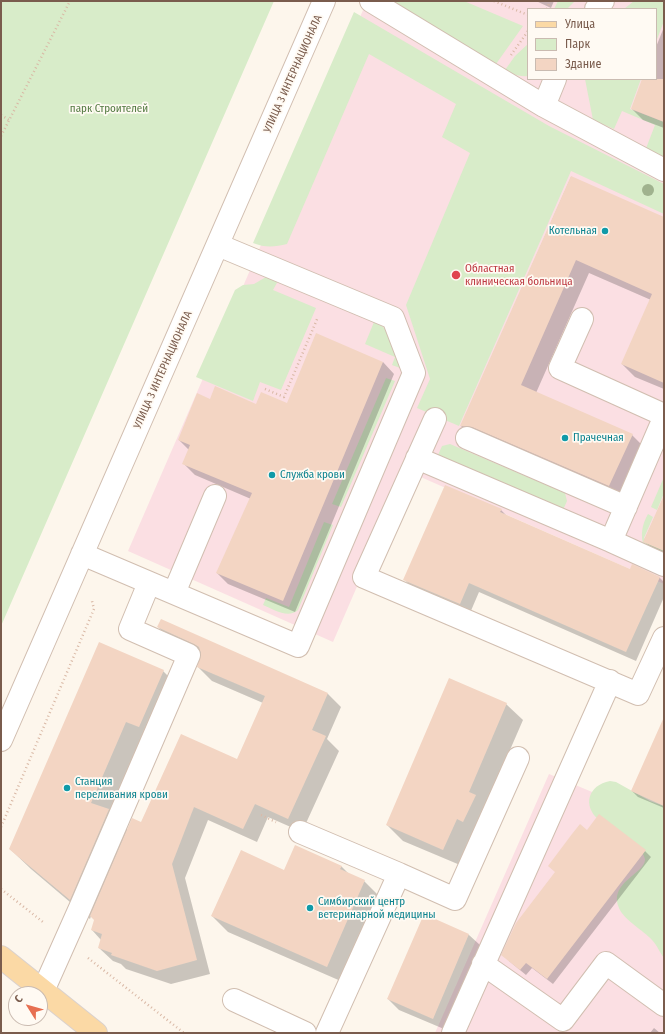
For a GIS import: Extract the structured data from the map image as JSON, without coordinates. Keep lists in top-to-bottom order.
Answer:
{
  "streets": {
    "street": ["УЛИЦА 3 ИНТЕРНАЦИОНАЛА"]
  },
  "parks": ["парк Строителей"],
  "places": [
    "Котельная",
    "Областная клиническая больница",
    "Прачечная",
    "Служба крови",
    "Станция переливания крови",
    "Симбирский центр ветеринарной медицины"
  ],
  "legend": ["Улица", "Парк", "Здание"],
  "north": "top left"
}
